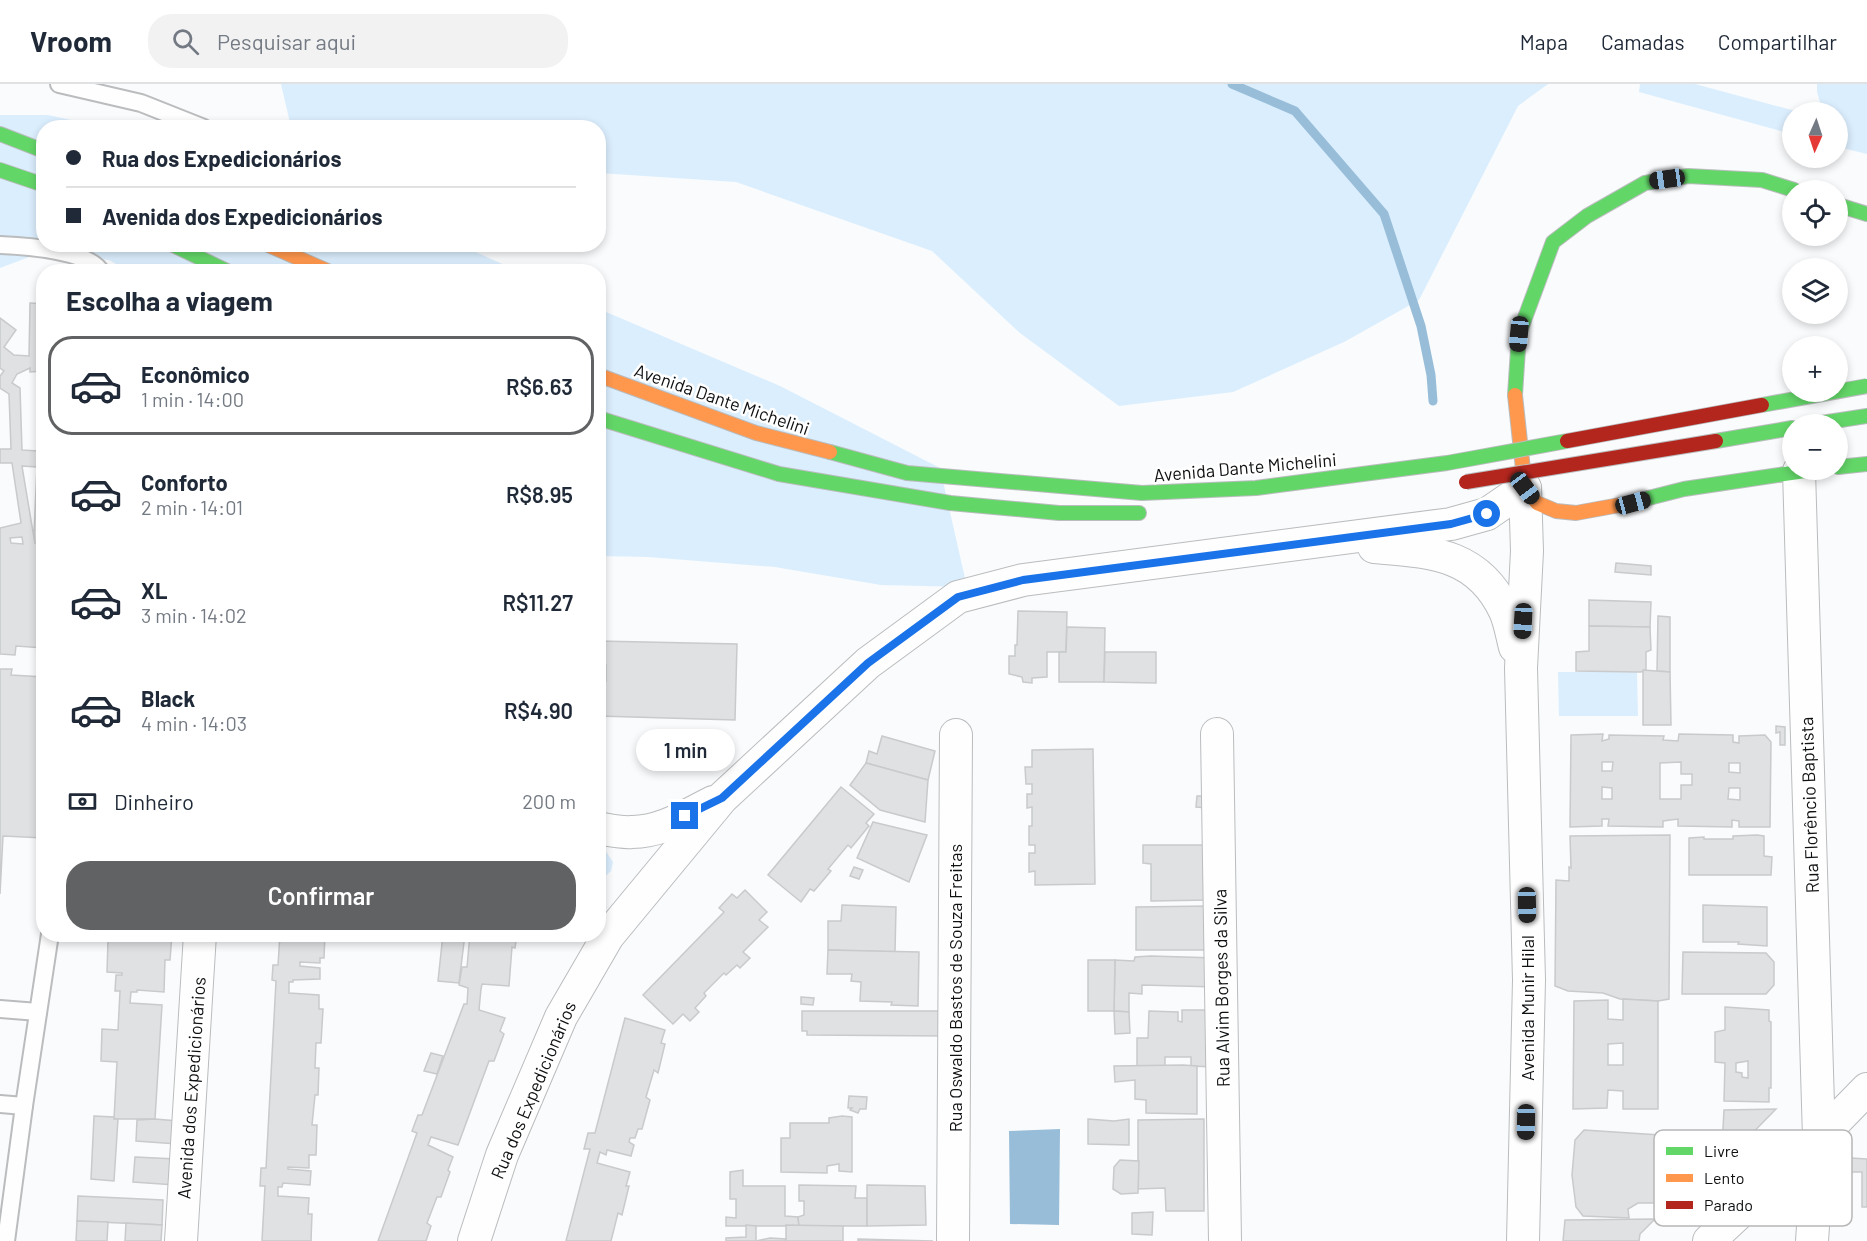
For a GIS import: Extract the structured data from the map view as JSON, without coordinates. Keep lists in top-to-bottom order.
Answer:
{
  "streets": {
    "main road": ["Avenida Dante Michelini"],
    "street": [
      "Rua Florêncio Baptista",
      "Rua Oswaldo Bastos de Souza Freitas",
      "Rua Alvim Borges da Silva",
      "Avenida Munir Hilal",
      "Avenida dos Expedicionários",
      "Rua dos Expedicionários"
    ]
  },
  "crossings": [
    ["Avenida Munir Hilal", "Rua dos Expedicionários"]
  ],
  "legend": ["Livre", "Lento", "Parado"],
  "north": "bottom",
  "page": {
    "header": "Vroom",
    "search": "Pesquisar aqui",
    "nav": ["Mapa", "Camadas", "Compartilhar"],
    "map_buttons": ["+", "−"],
    "banner": ["Rua dos Expedicionários", "Avenida dos Expedicionários"],
    "heading": "Escolha a viagem",
    "list": [
      {
        "name": "Econômico",
        "note": "1 min · 14:00",
        "value": "R$6.63"
      },
      {
        "name": "Conforto",
        "note": "2 min · 14:01",
        "value": "R$8.95"
      },
      {
        "name": "XL",
        "note": "3 min · 14:02",
        "value": "R$11.27"
      },
      {
        "name": "Black",
        "note": "4 min · 14:03",
        "value": "R$4.90"
      }
    ],
    "bubble": "1 min",
    "pay": ["Dinheiro", "200 m"],
    "buttons": "Confirmar"
  }
}
